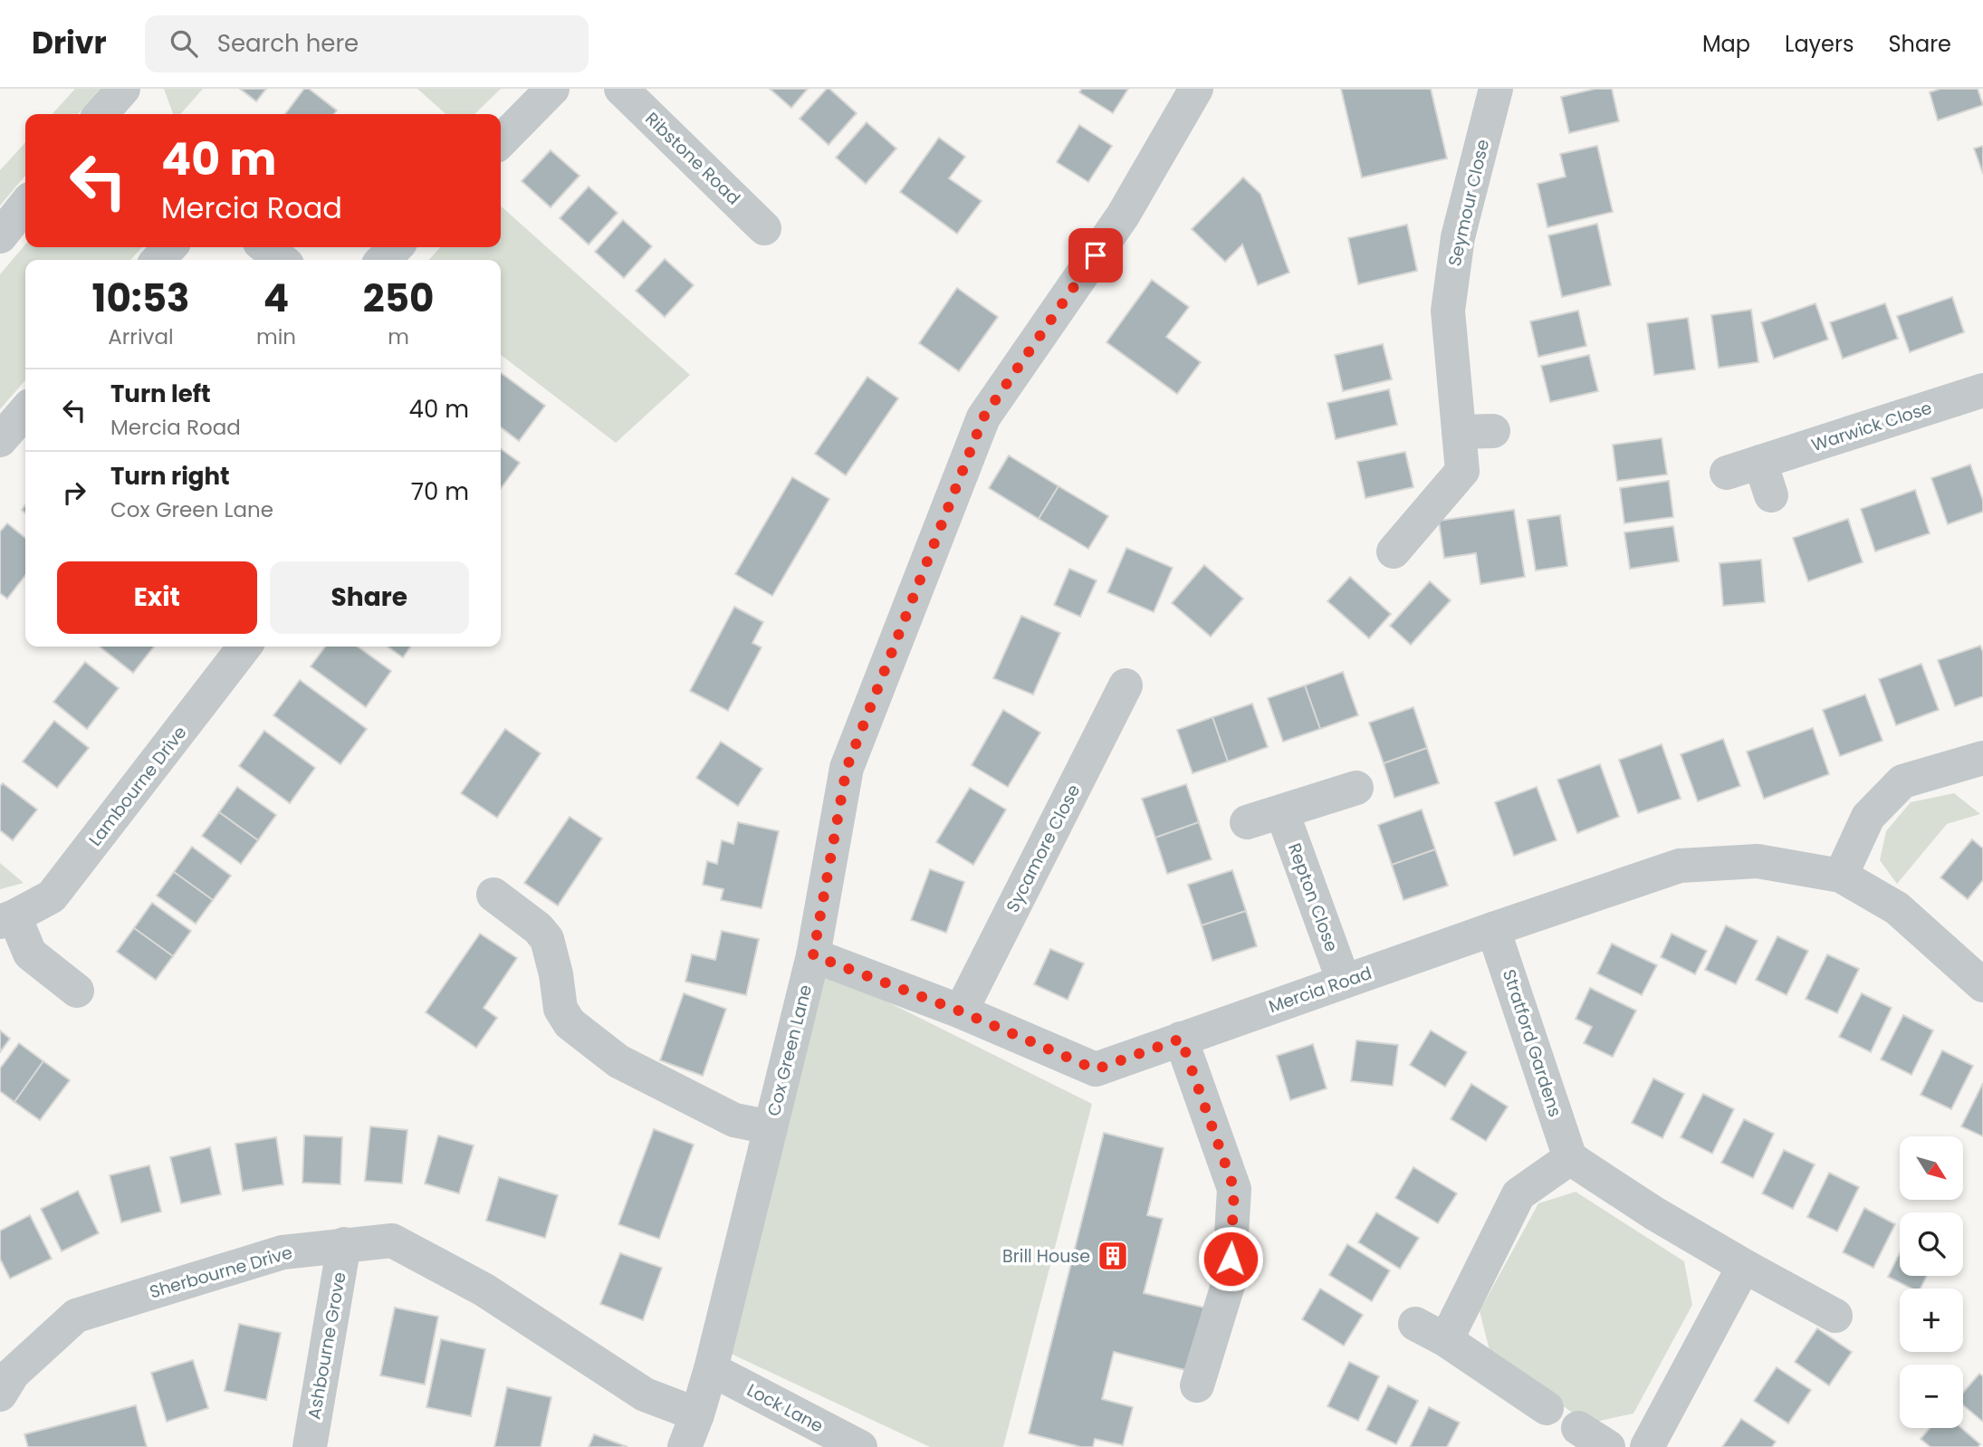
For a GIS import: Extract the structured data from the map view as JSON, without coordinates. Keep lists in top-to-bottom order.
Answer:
{
  "streets": {
    "street": [
      "Ribstone Road",
      "Seymour Close",
      "Warwick Close",
      "Lambourne Drive",
      "Sycamore Close",
      "Repton Close",
      "Mercia Road",
      "Stratford Gardens",
      "Cox Green Lane",
      "Sherbourne Drive",
      "Ashbourne Grove",
      "Lock Lane"
    ]
  },
  "crossings": [
    ["Sycamore Close", "Mercia Road"],
    ["Repton Close", "Mercia Road"],
    ["Mercia Road", "Stratford Gardens"],
    ["Mercia Road", "Cox Green Lane"],
    ["Cox Green Lane", "Sherbourne Drive"],
    ["Cox Green Lane", "Lock Lane"],
    ["Sherbourne Drive", "Ashbourne Grove"]
  ],
  "places": {
    "building": ["Brill House"]
  },
  "north": "bottom right",
  "page": {
    "header": "Drivr",
    "search": "Search here",
    "nav": ["Map", "Layers", "Share"],
    "turn": ["40 m", "Mercia Road"],
    "eta": [
      "10:53",
      "Arrival",
      "4",
      "min",
      "250",
      "m"
    ],
    "list": [
      {
        "name": "Turn left",
        "note": "Mercia Road",
        "value": "40 m"
      },
      {
        "name": "Turn right",
        "note": "Cox Green Lane",
        "value": "70 m"
      }
    ],
    "buttons": ["Exit", "Share"],
    "map_buttons": ["+", "−"]
  }
}
